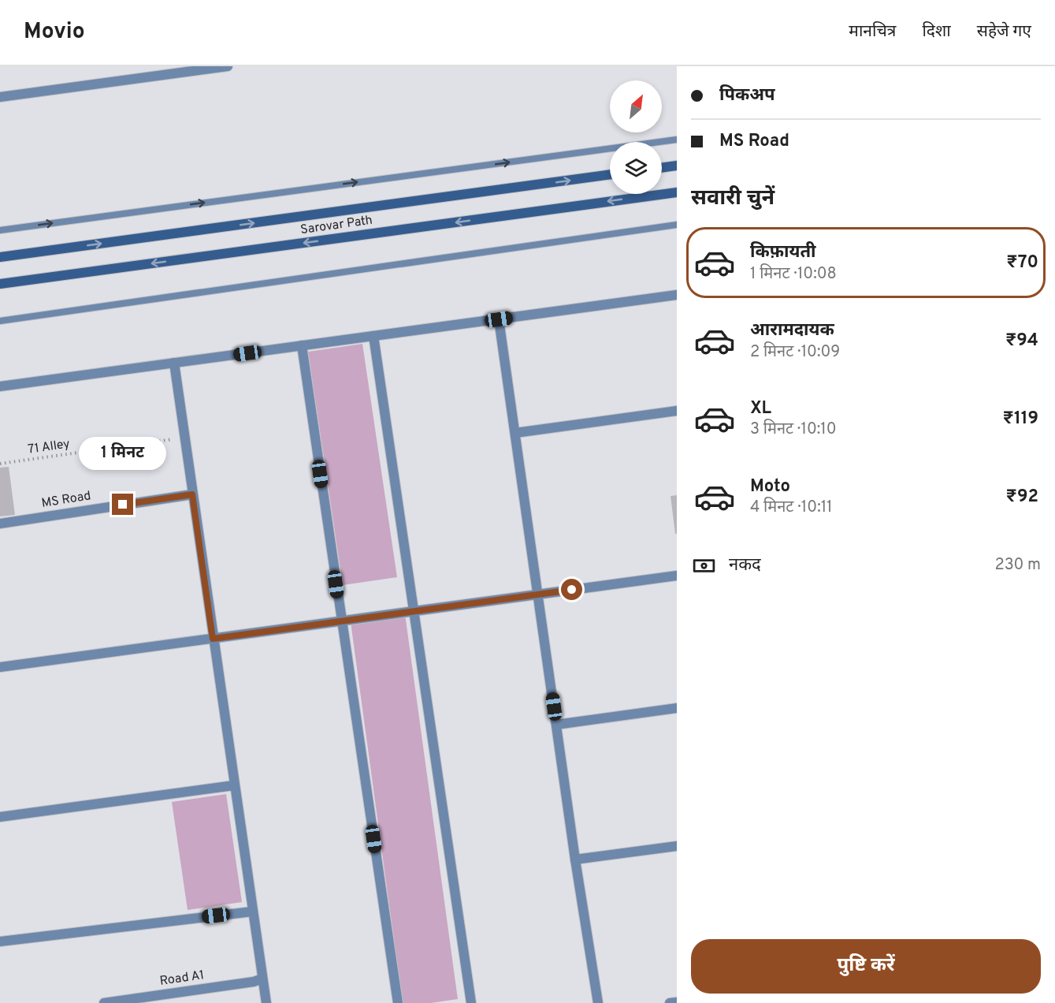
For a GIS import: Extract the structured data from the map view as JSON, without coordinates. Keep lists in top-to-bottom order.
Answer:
{
  "streets": {
    "main road": ["Sarovar Path"],
    "street": ["MS Road", "Road A1"],
    "path": ["71 Alley"]
  },
  "north": "top right",
  "page": {
    "header": "Movio",
    "nav": ["मानचित्र", "दिशा", "सहेजे गए"],
    "banner": ["पिकअप", "MS Road"],
    "heading": "सवारी चुनें",
    "list": [
      {
        "name": "किफ़ायती",
        "note": "1 मिनट · 10:08",
        "value": "₹70"
      },
      {
        "name": "आरामदायक",
        "note": "2 मिनट · 10:09",
        "value": "₹94"
      },
      {
        "name": "XL",
        "note": "3 मिनट · 10:10",
        "value": "₹119"
      },
      {
        "name": "Moto",
        "note": "4 मिनट · 10:11",
        "value": "₹92"
      }
    ],
    "bubble": "1 मिनट",
    "pay": ["नकद", "230 m"],
    "buttons": "पुष्टि करें"
  }
}
